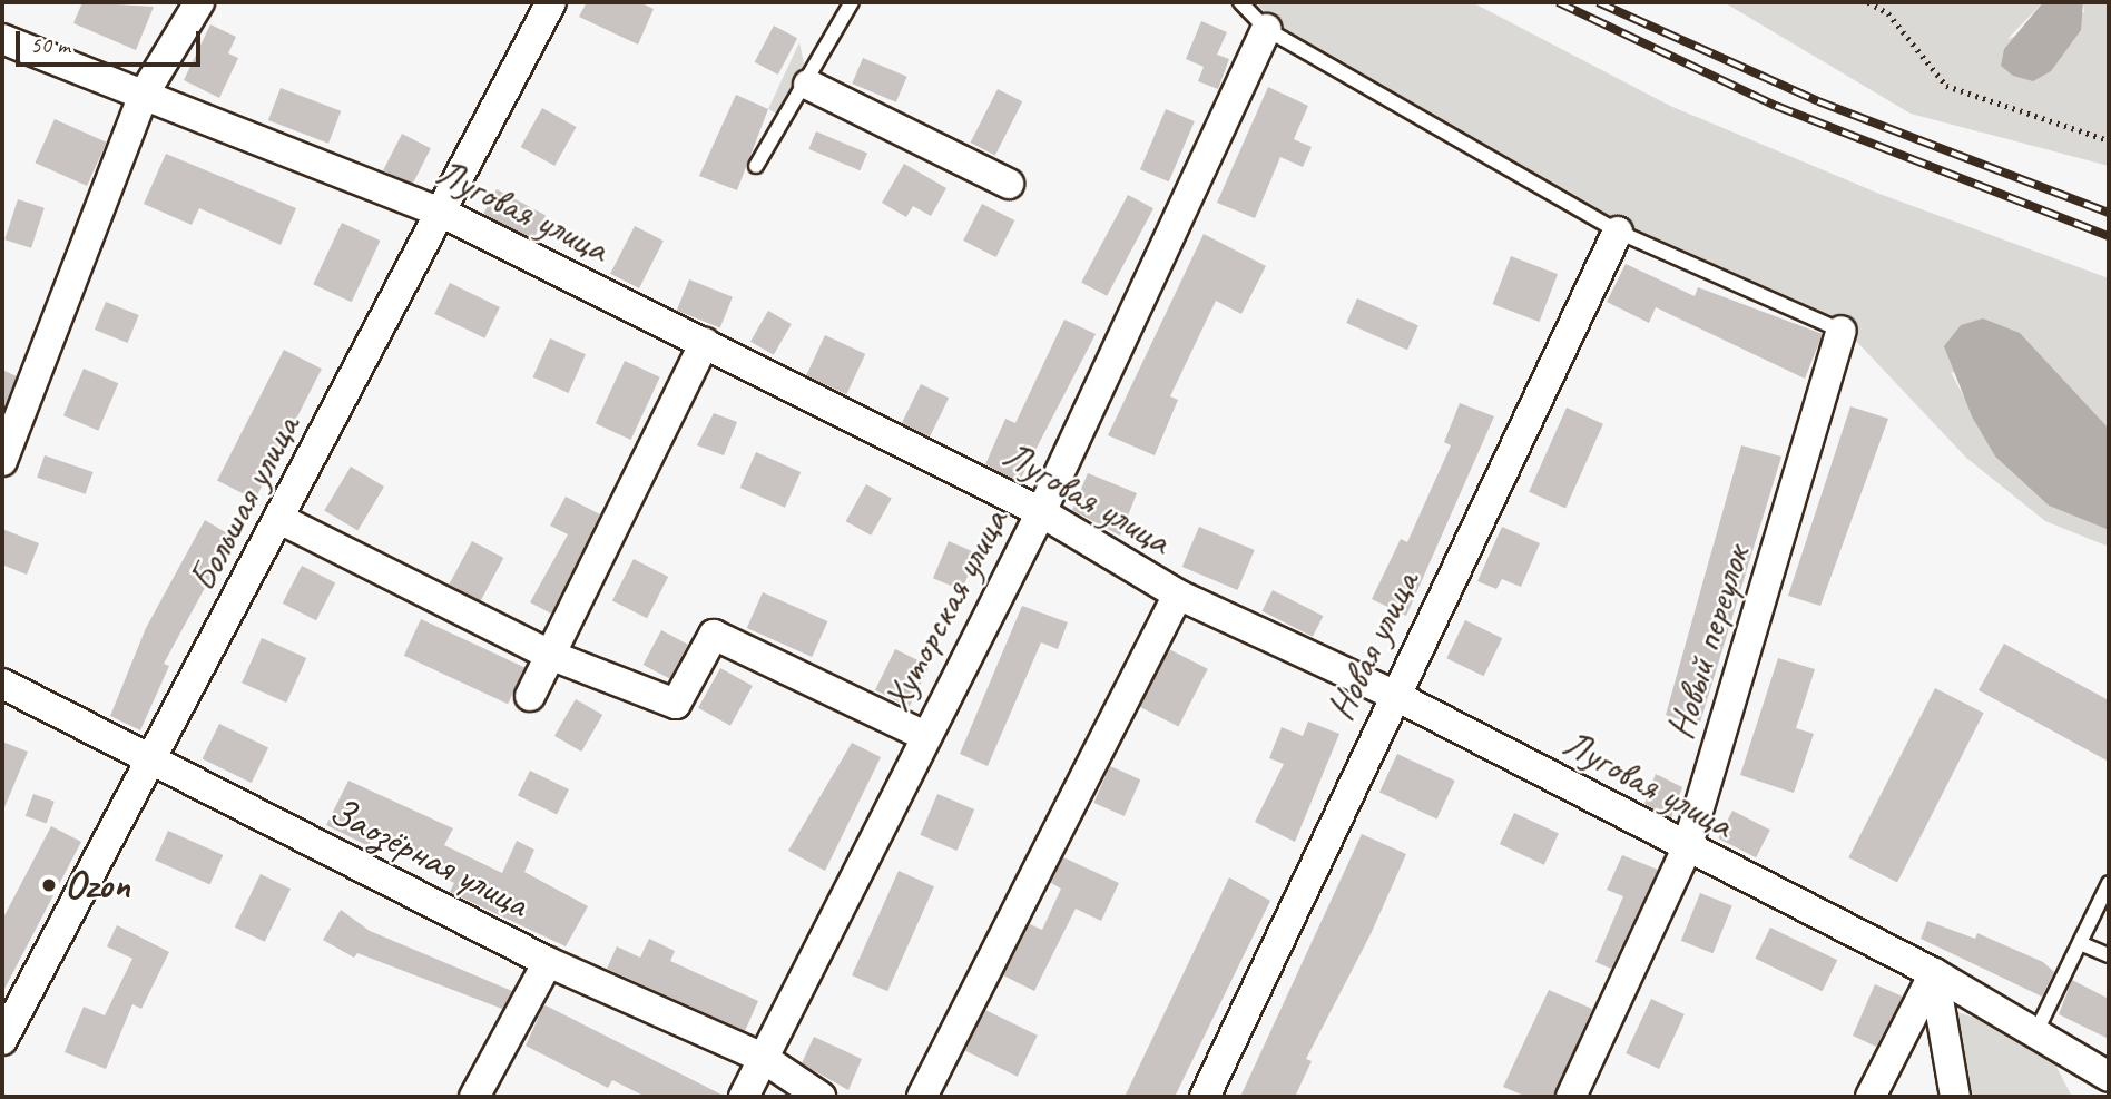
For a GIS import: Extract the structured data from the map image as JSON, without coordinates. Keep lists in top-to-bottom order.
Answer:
{
  "streets": {
    "street": [
      "Луговая улица",
      "Большая улица",
      "Хуторская улица",
      "Новый переулок",
      "Новая улица",
      "Заозёрная улица"
    ]
  },
  "crossings": [
    ["Луговая улица", "Большая улица"],
    ["Луговая улица", "Хуторская улица"],
    ["Луговая улица", "Новый переулок"],
    ["Луговая улица", "Новая улица"],
    ["Большая улица", "Заозёрная улица"],
    ["Хуторская улица", "Заозёрная улица"]
  ],
  "places": ["Ozon"],
  "scale_bar": "50 m"
}
